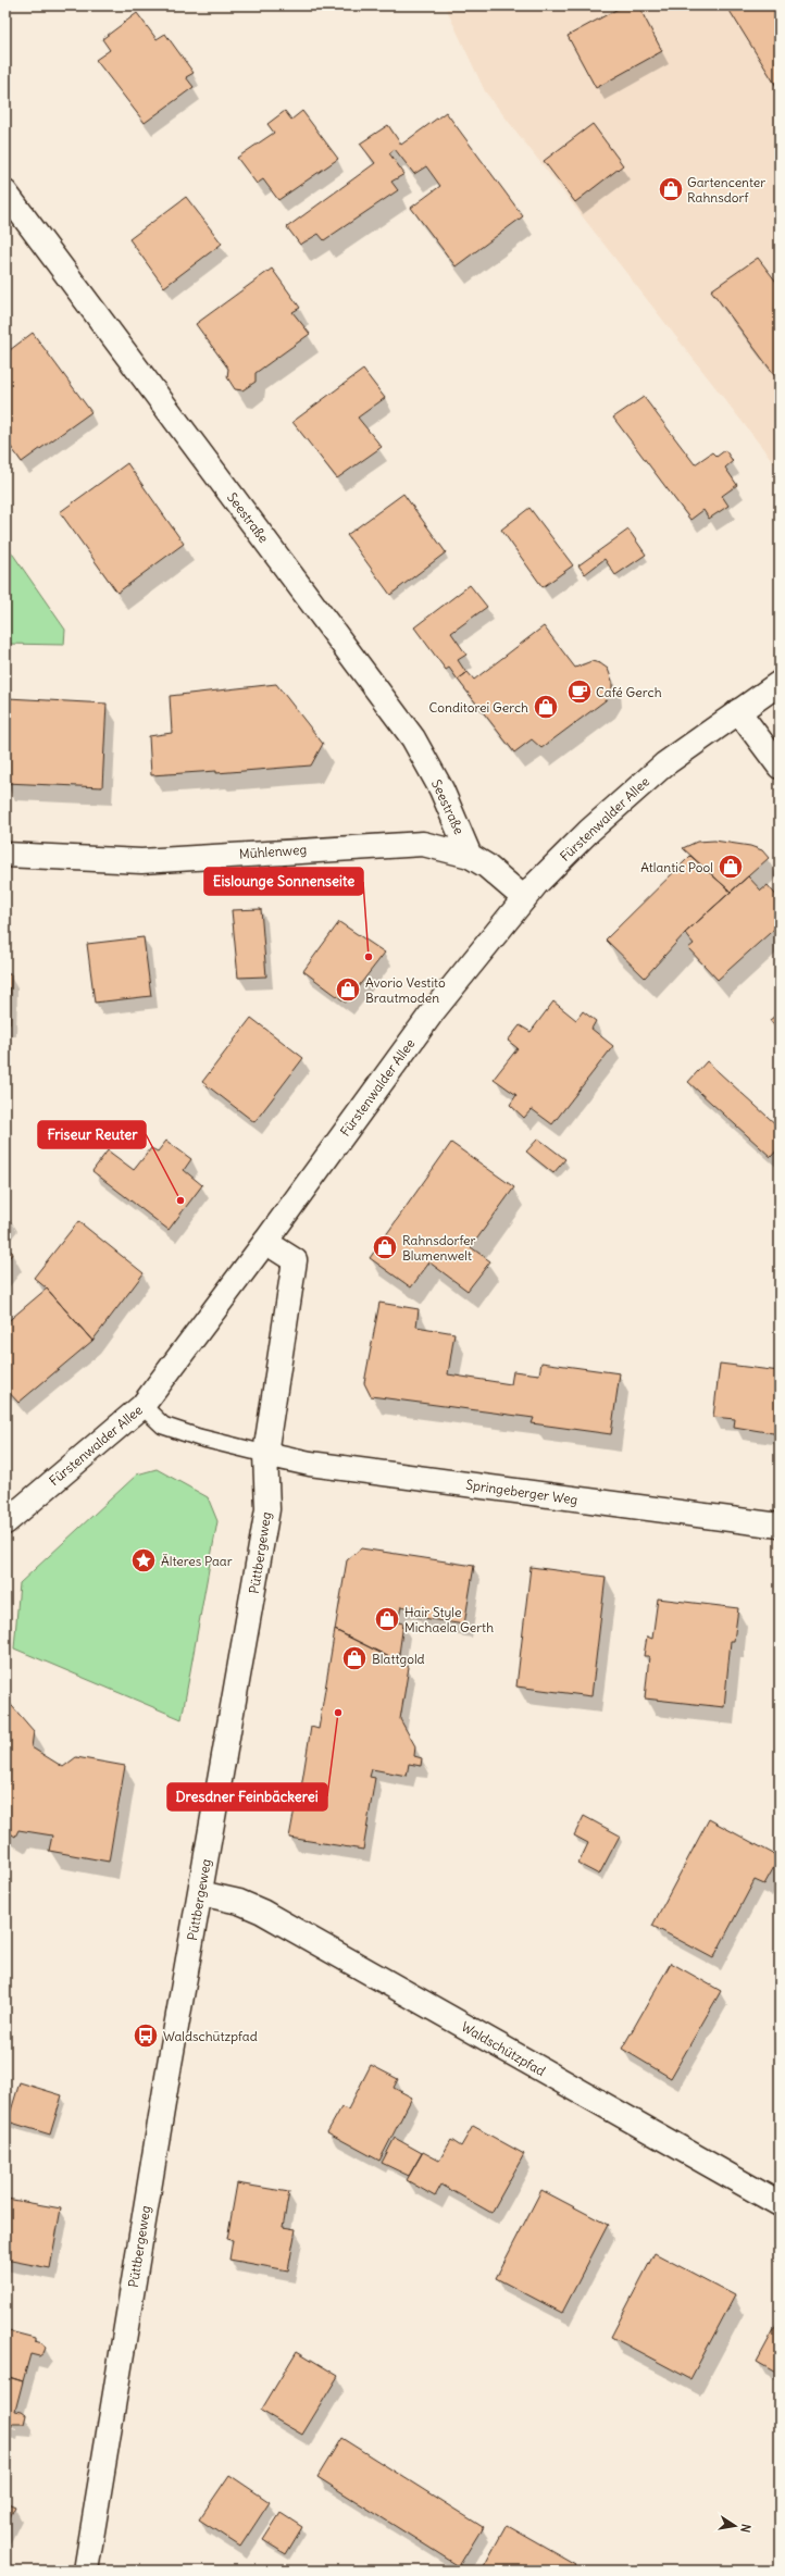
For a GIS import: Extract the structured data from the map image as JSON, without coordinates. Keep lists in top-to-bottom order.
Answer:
{
  "streets": {
    "street": [
      "Seestraße",
      "Fürstenwalder Allee",
      "Mühlenweg",
      "Springeberger Weg",
      "Püttbergeweg",
      "Waldschützpfad"
    ]
  },
  "crossings": [
    ["Seestraße", "Mühlenweg"],
    ["Fürstenwalder Allee", "Mühlenweg"],
    ["Fürstenwalder Allee", "Püttbergeweg"],
    ["Springeberger Weg", "Püttbergeweg"],
    ["Püttbergeweg", "Waldschützpfad"]
  ],
  "places": {
    "shop": [
      "Gartencenter Rahnsdorf",
      "Conditorei Gerch",
      "Atlantic Pool",
      "Avorio Vestito Brautmoden",
      "Rahnsdorfer Blumenwelt",
      "Hair Style Michaela Gerth",
      "Blattgold"
    ],
    "cafe": ["Café Gerch"],
    "other": ["Eislounge Sonnenseite", "Friseur Reuter", "Dresdner Feinbäckerei"],
    "place": ["Älteres Paar"],
    "bus stop": ["Waldschützpfad"]
  },
  "north": "right"
}
